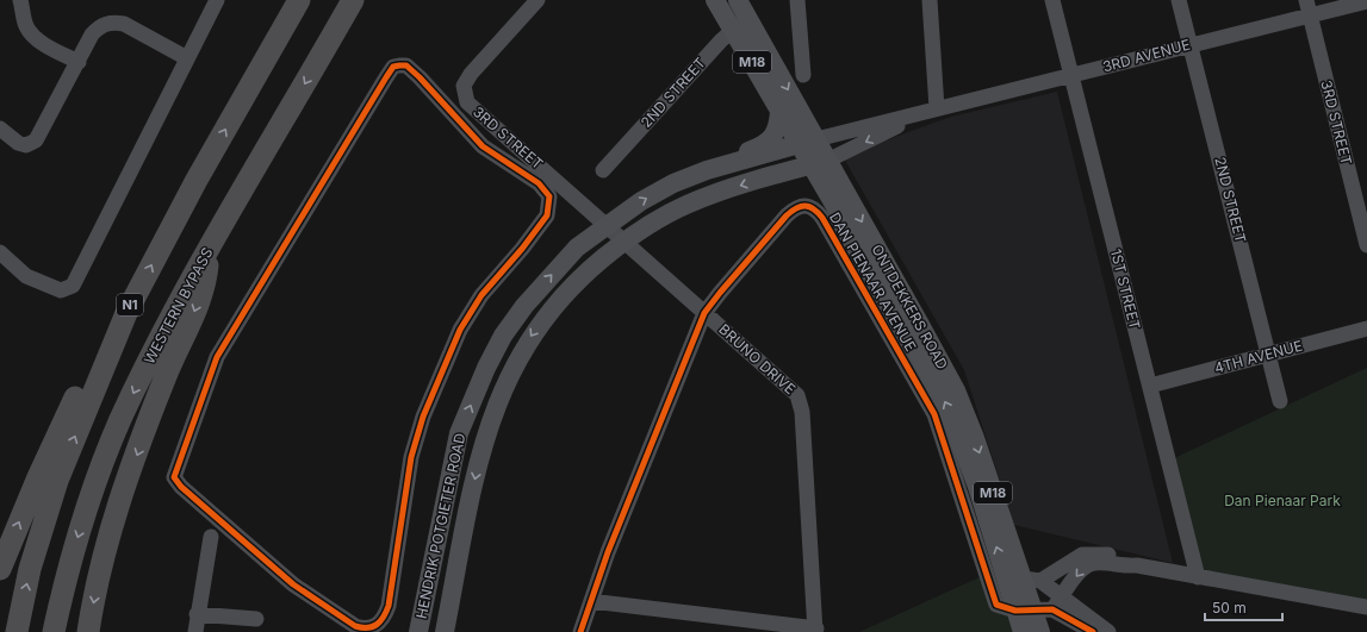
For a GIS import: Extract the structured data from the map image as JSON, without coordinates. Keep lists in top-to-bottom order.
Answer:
{
  "streets": {
    "highway": ["N1", "WESTERN BYPASS"],
    "main road": ["M18", "ONTDEKKERS ROAD", "HENDRIK POTGIETER ROAD"],
    "street": [
      "3RD AVENUE",
      "2ND STREET",
      "3RD STREET",
      "DAN PIENAAR AVENUE",
      "1ST STREET",
      "4TH AVENUE",
      "BRUNO DRIVE"
    ]
  },
  "crossings": [
    ["3RD AVENUE", "2ND STREET"],
    ["3RD AVENUE", "3RD STREET"],
    ["3RD AVENUE", "1ST STREET"],
    ["3RD AVENUE", "ONTDEKKERS ROAD"],
    ["3RD AVENUE", "HENDRIK POTGIETER ROAD"],
    ["2ND STREET", "ONTDEKKERS ROAD"],
    ["2ND STREET", "4TH AVENUE"],
    ["3RD STREET", "BRUNO DRIVE"],
    ["3RD STREET", "HENDRIK POTGIETER ROAD"],
    ["DAN PIENAAR AVENUE", "ONTDEKKERS ROAD"],
    ["DAN PIENAAR AVENUE", "BRUNO DRIVE"],
    ["1ST STREET", "4TH AVENUE"],
    ["ONTDEKKERS ROAD", "HENDRIK POTGIETER ROAD"],
    ["BRUNO DRIVE", "HENDRIK POTGIETER ROAD"]
  ],
  "parks": ["Dan Pienaar Park"],
  "scale_bar": "50 m"
}
